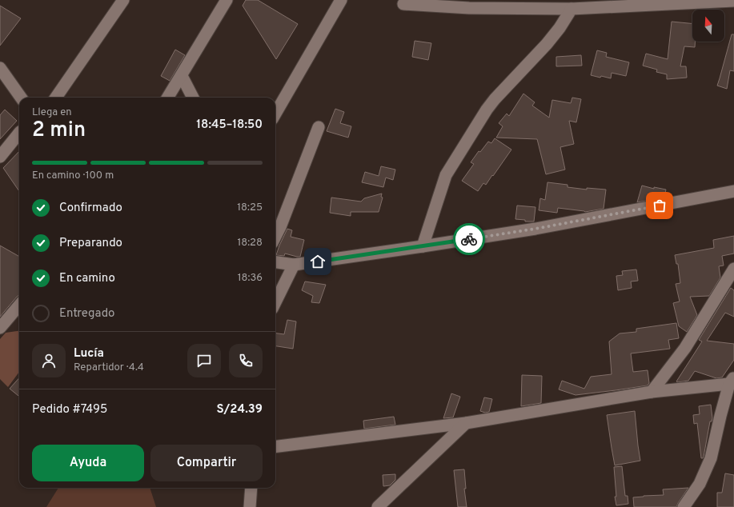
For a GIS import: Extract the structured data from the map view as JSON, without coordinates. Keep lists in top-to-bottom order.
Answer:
{
  "north": "top",
  "page": {
    "heading": ["2 min", "Llega en", "18:45–18:50"],
    "panel": [
      "Lucía",
      "Repartidor · 4.4",
      "Pedido #7495",
      "S/24.39"
    ],
    "bar": "En camino · 100 m",
    "list": [
      ["Confirmado", "18:25"],
      ["Preparando", "18:28"],
      ["En camino", "18:36"],
      "Entregado"
    ],
    "buttons": ["Ayuda", "Compartir"]
  }
}
